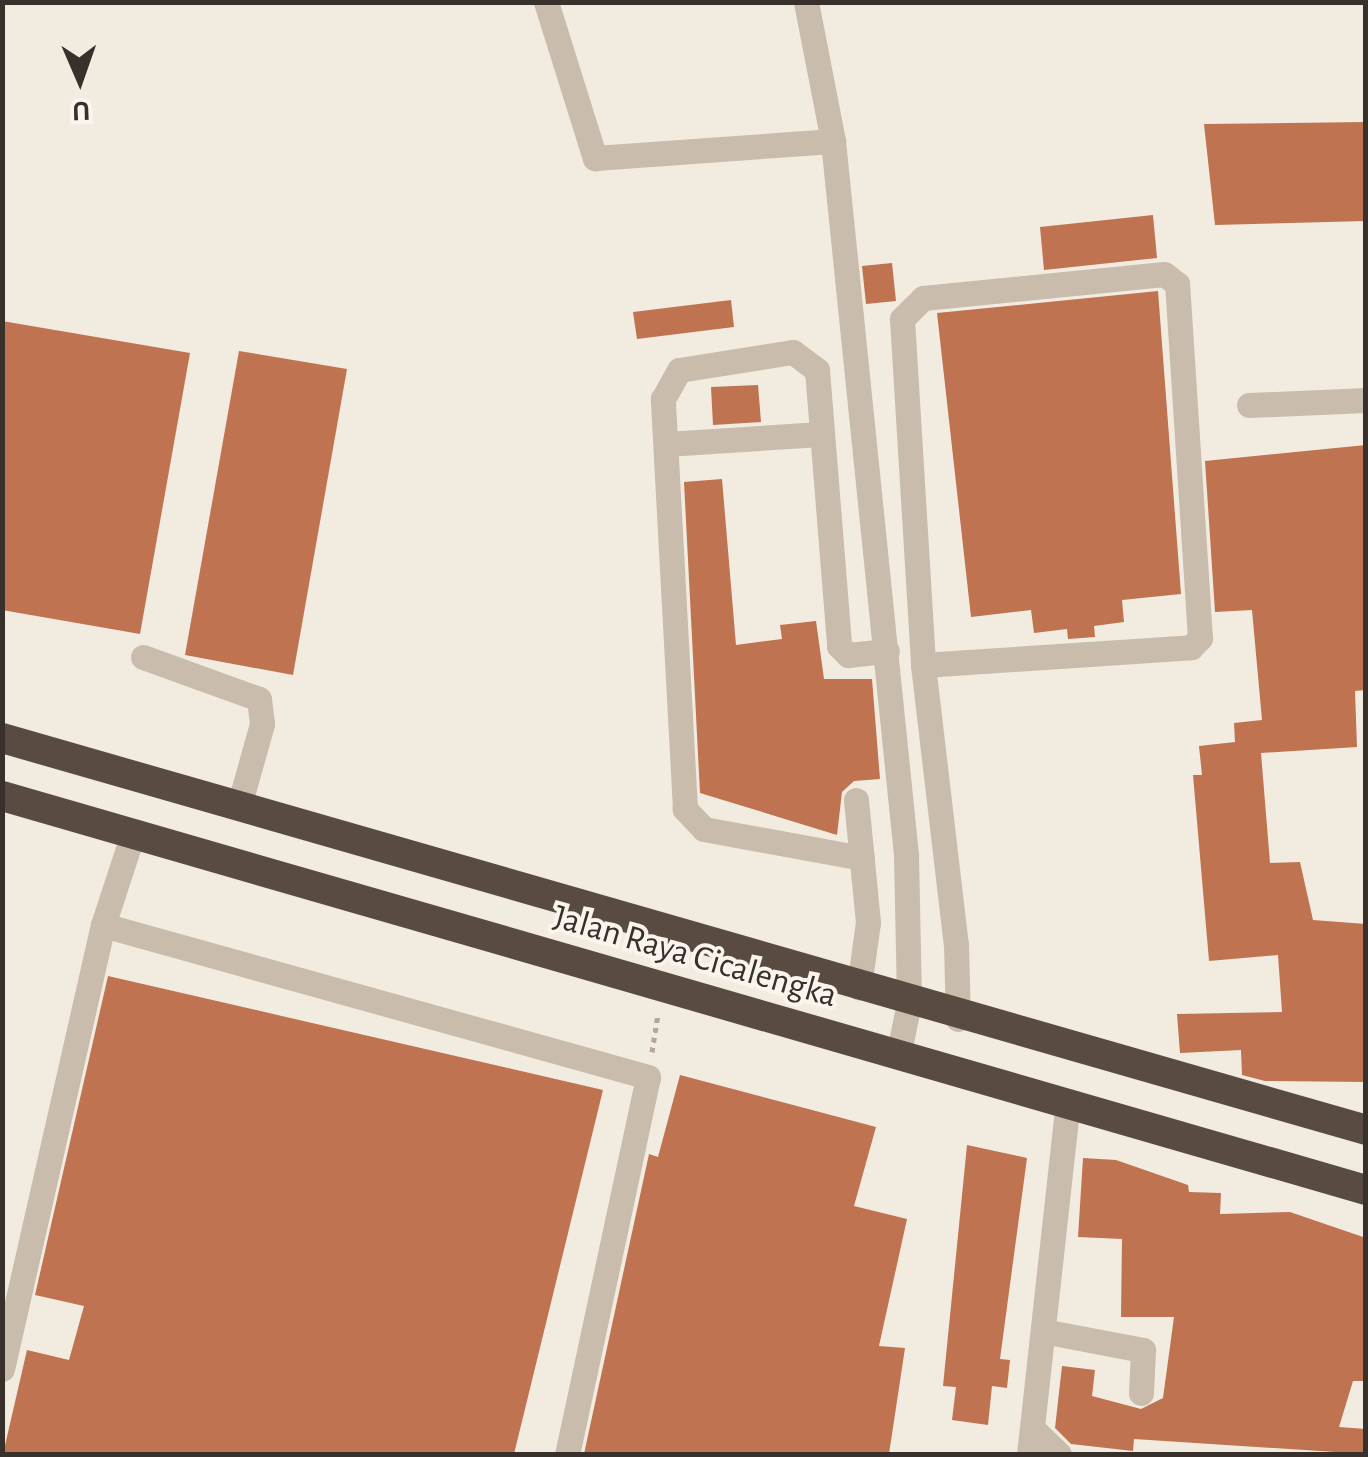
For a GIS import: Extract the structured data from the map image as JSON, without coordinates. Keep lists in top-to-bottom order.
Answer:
{
  "streets": {
    "highway": ["Jalan Raya Cicalengka"]
  },
  "north": "bottom"
}
